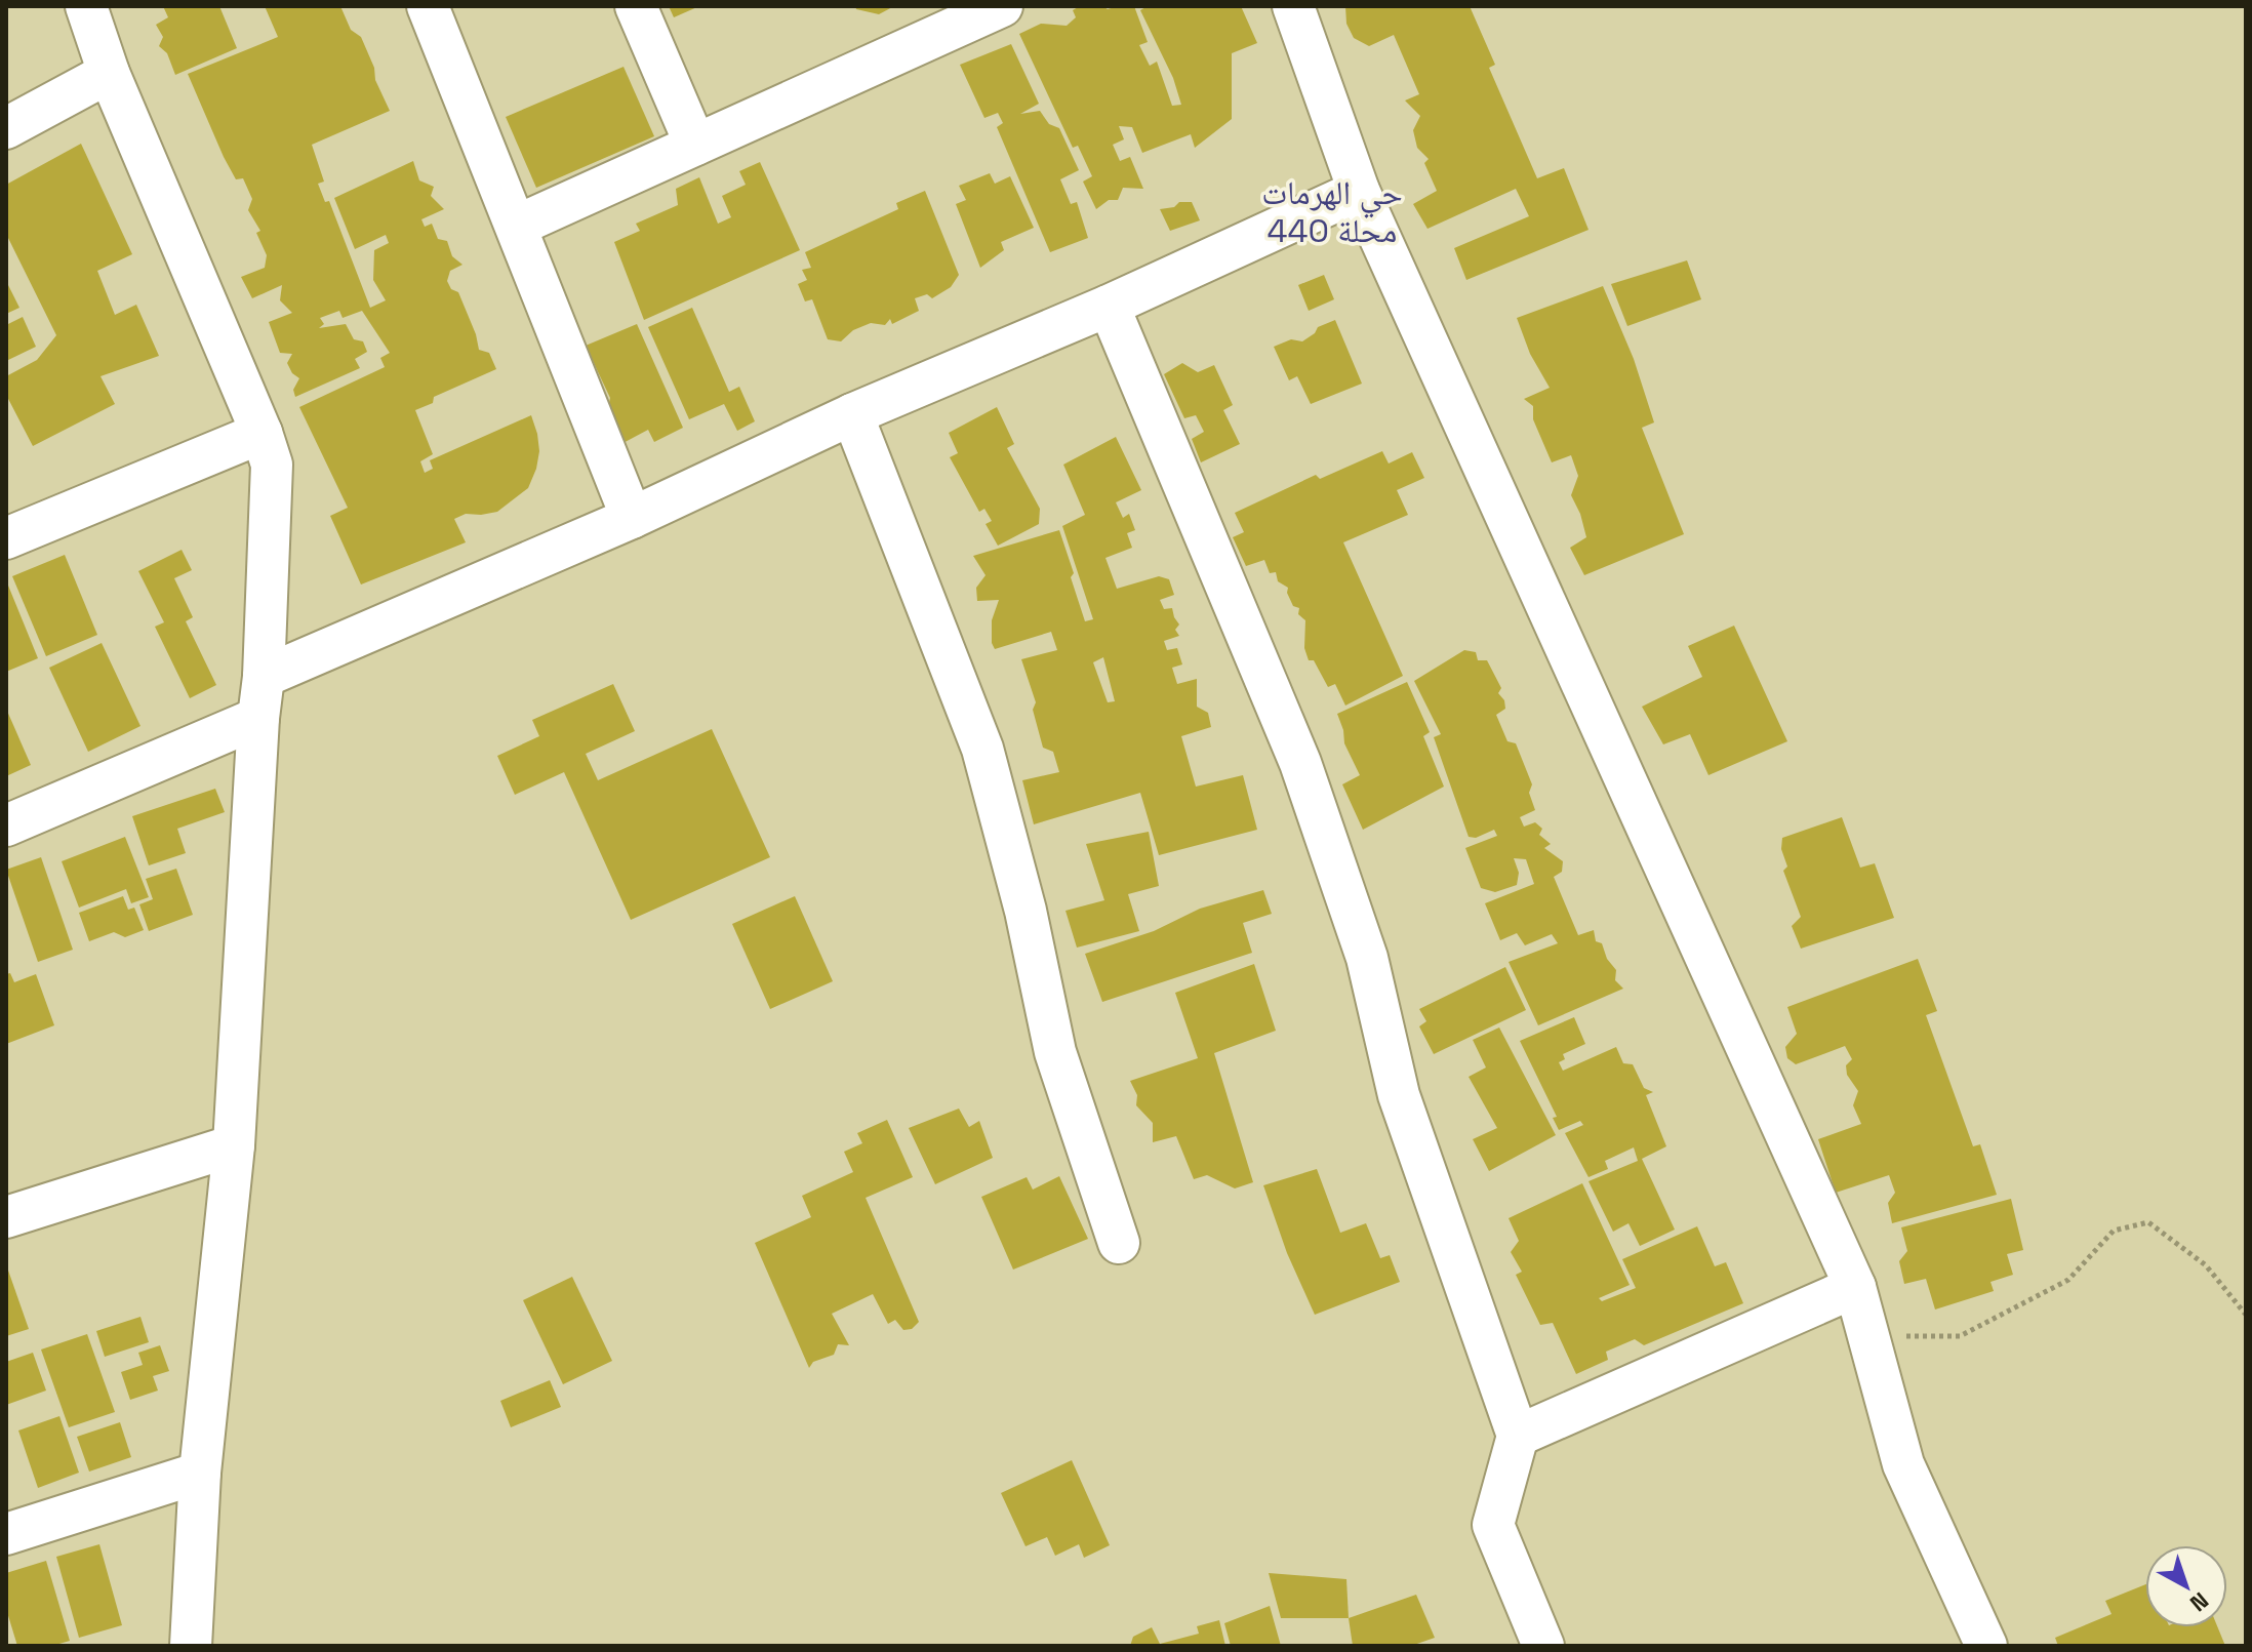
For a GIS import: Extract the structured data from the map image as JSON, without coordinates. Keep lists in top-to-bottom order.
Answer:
{
  "districts": ["حي الهرمات محلة 440"],
  "north": "bottom right"
}
